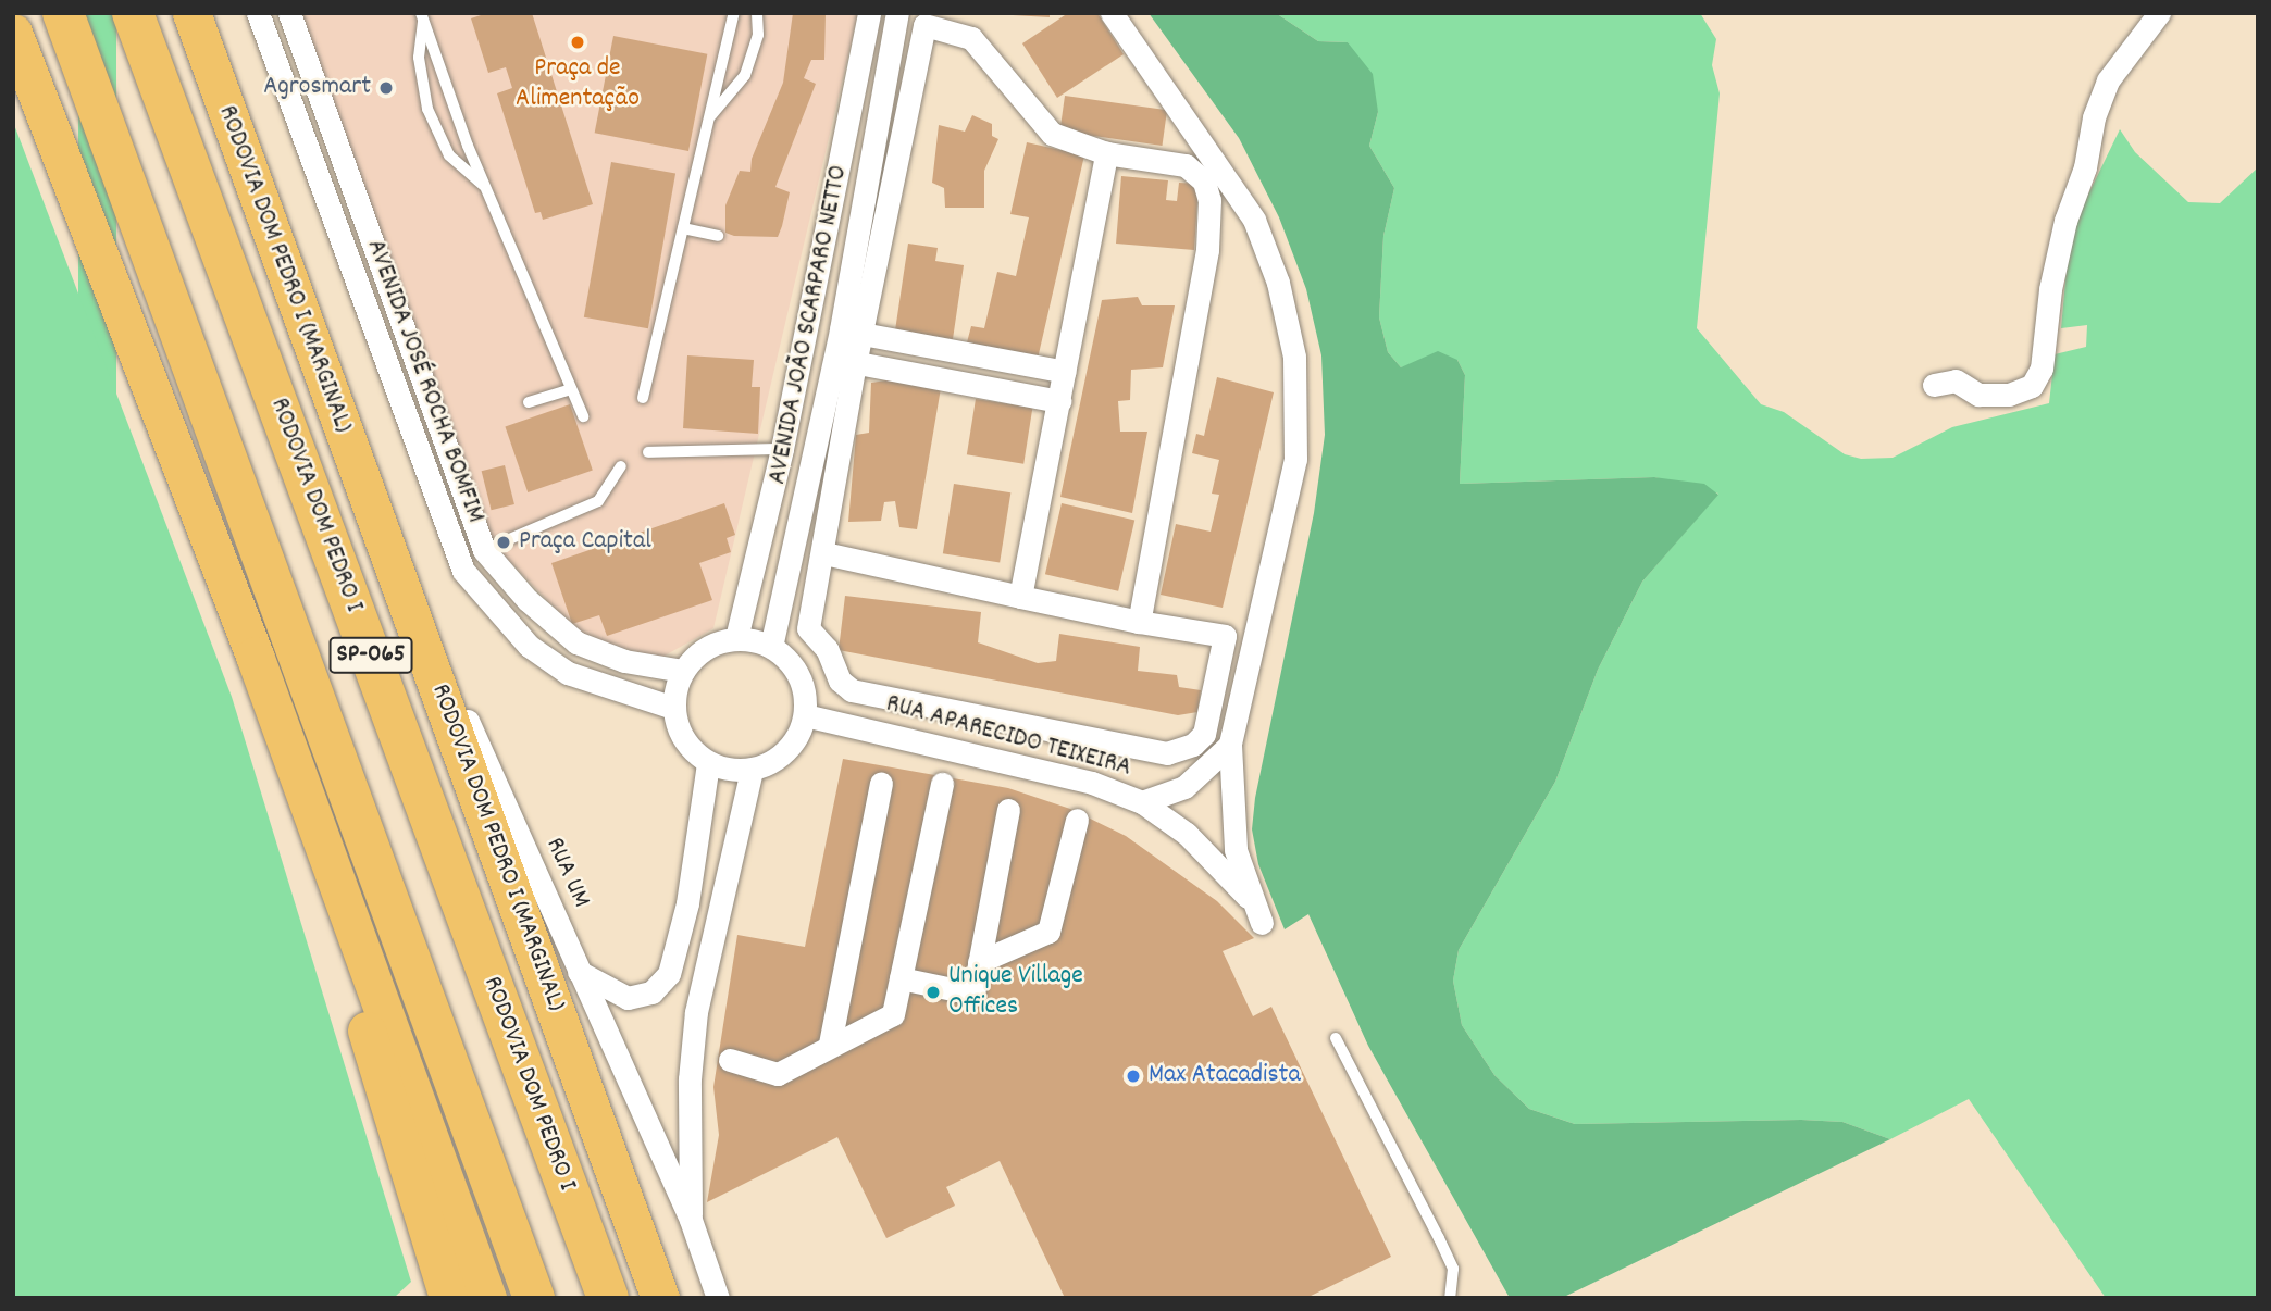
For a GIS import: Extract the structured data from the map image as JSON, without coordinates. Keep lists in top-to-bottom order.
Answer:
{
  "streets": {
    "highway": ["RODOVIA DOM PEDRO I (MARGINAL)", "RODOVIA DOM PEDRO I", "SP-065"],
    "street": [
      "AVENIDA JOÃO SCARPARO NETTO",
      "AVENIDA JOSÉ ROCHA BOMFIM",
      "RUA APARECIDO TEIXEIRA",
      "RUA UM"
    ]
  },
  "crossings": [
    ["RODOVIA DOM PEDRO I (MARGINAL)", "RUA UM"],
    ["AVENIDA JOÃO SCARPARO NETTO", "AVENIDA JOSÉ ROCHA BOMFIM"],
    ["AVENIDA JOÃO SCARPARO NETTO", "RUA APARECIDO TEIXEIRA"],
    ["AVENIDA JOSÉ ROCHA BOMFIM", "RUA APARECIDO TEIXEIRA"]
  ],
  "places": [
    "Praça de Alimentação",
    "Agrosmart",
    "Praça Capital",
    "Unique Village Offices",
    "Max Atacadista"
  ]
}
